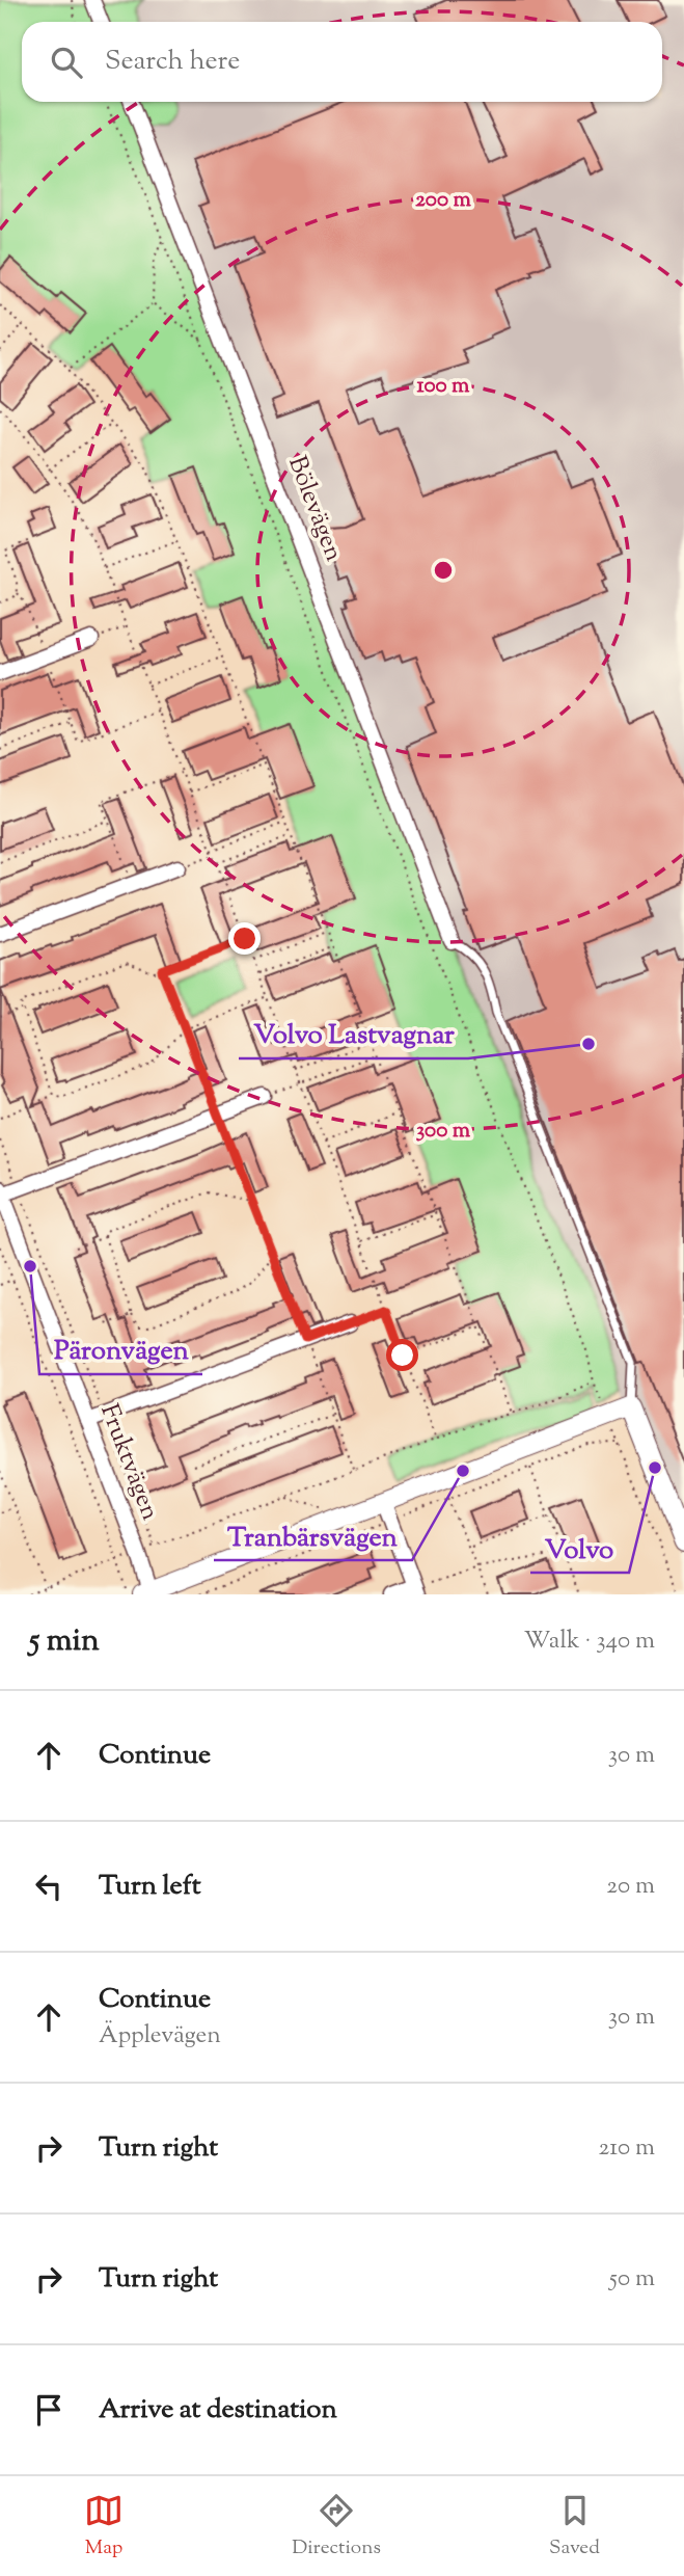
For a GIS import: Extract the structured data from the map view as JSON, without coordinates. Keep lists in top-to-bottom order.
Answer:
{
  "streets": {
    "street": ["Bölevägen", "Fruktvägen"]
  },
  "places": [
    "Volvo Lastvagnar",
    "Päronvägen",
    "Volvo",
    "Tranbärsvägen"
  ],
  "page": {
    "search": "Search here",
    "heading": ["5 min", "Walk · 340 m"],
    "list": [
      ["Continue", "30 m"],
      ["Turn left", "20 m"],
      ["Continue", "Äpplevägen", "30 m"],
      ["Turn right", "210 m"],
      ["Turn right", "50 m"],
      "Arrive at destination"
    ],
    "nav": ["Map", "Directions", "Saved"]
  },
  "rings": ["200 m", "100 m", "300 m"]
}
